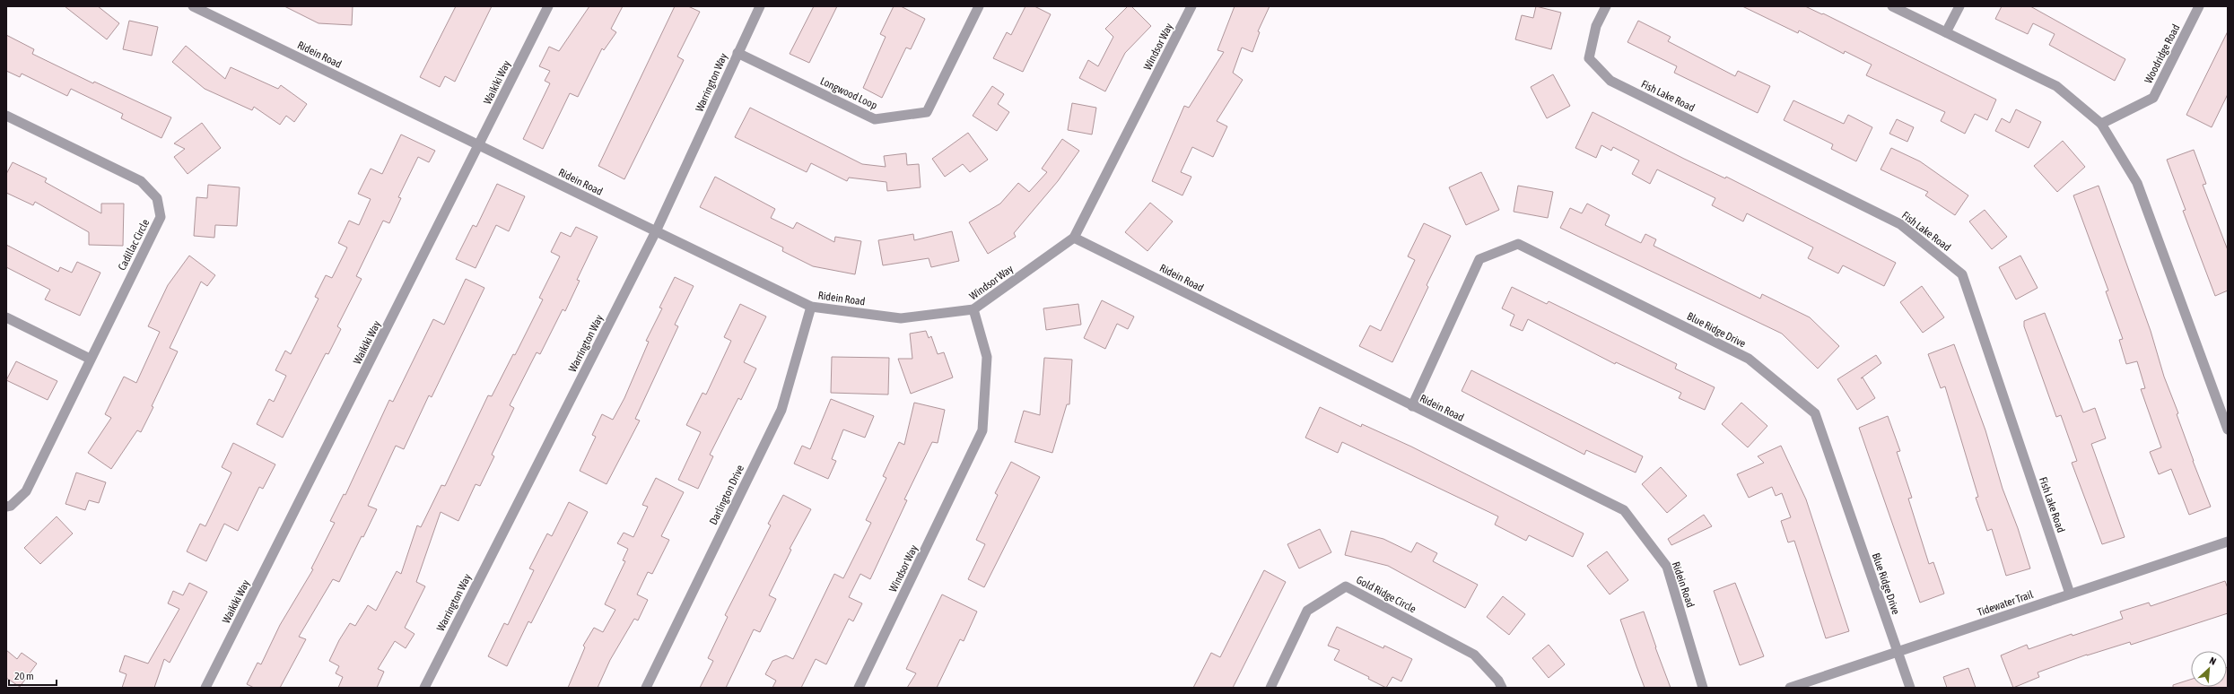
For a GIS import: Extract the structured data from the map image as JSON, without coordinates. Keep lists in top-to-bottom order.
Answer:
{
  "streets": {
    "street": [
      "Windsor Way",
      "Woodridge Road",
      "Ridein Road",
      "Waikiki Way",
      "Warrington Way",
      "Longwood Loop",
      "Fish Lake Road",
      "Cadillac Circle",
      "Blue Ridge Drive",
      "Darlington Drive",
      "Gold Ridge Circle",
      "Tidewater Trail"
    ]
  },
  "crossings": [
    ["Windsor Way", "Ridein Road"],
    ["Ridein Road", "Waikiki Way"],
    ["Ridein Road", "Warrington Way"],
    ["Ridein Road", "Blue Ridge Drive"],
    ["Ridein Road", "Darlington Drive"],
    ["Warrington Way", "Longwood Loop"],
    ["Fish Lake Road", "Tidewater Trail"],
    ["Blue Ridge Drive", "Tidewater Trail"]
  ],
  "scale_bar": "20 m",
  "north": "top right"
}
